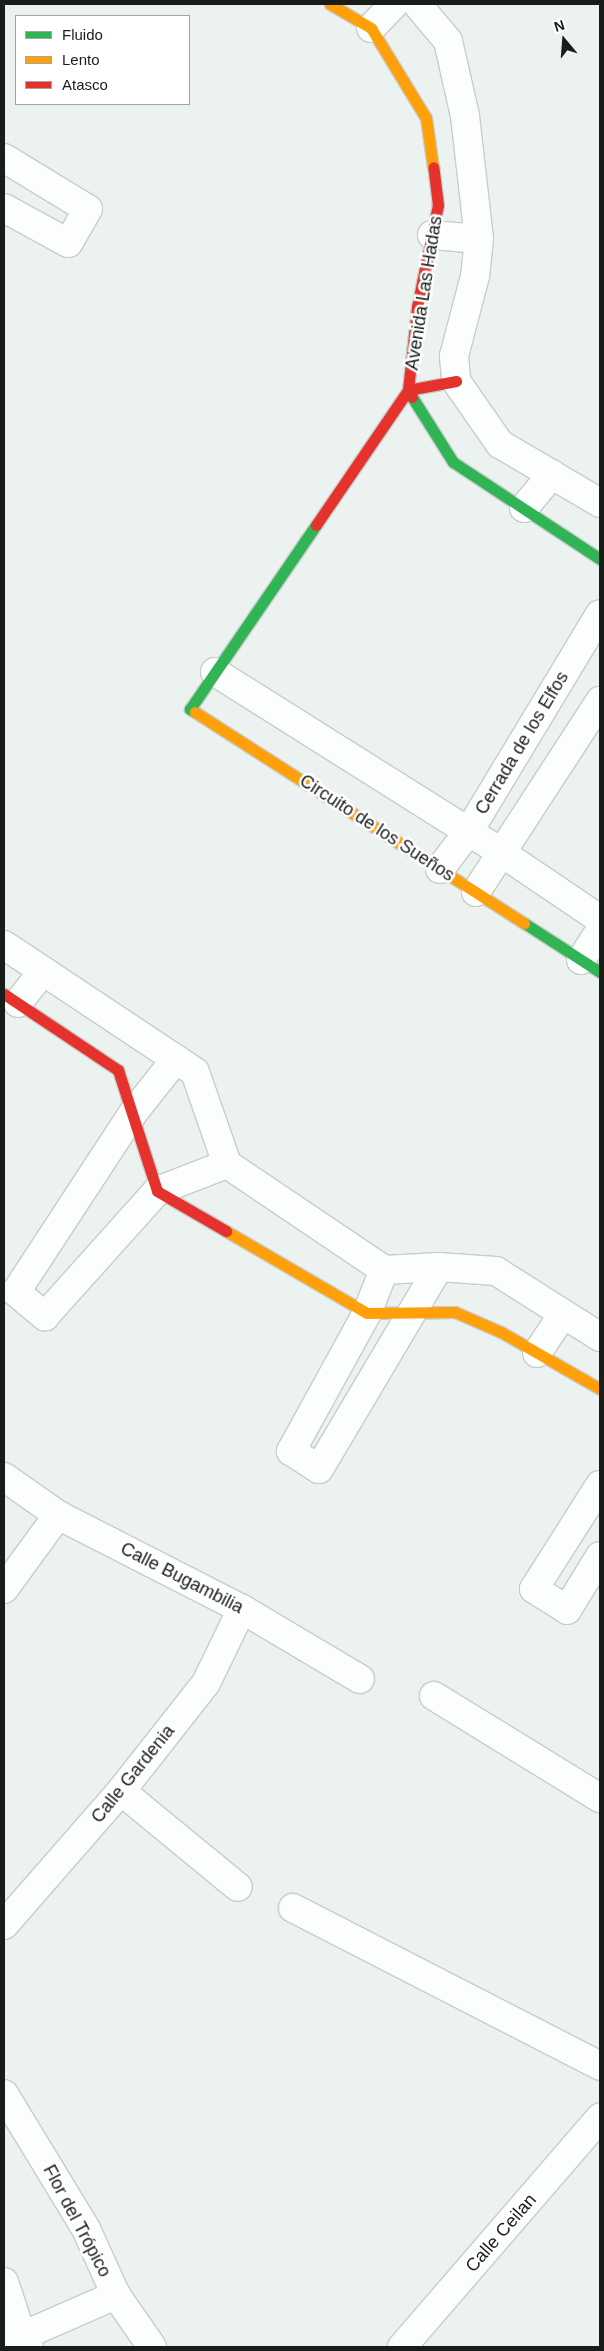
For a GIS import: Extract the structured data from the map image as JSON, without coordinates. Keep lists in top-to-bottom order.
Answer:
{
  "streets": {
    "street": [
      "Avenida Las Hadas",
      "Cerrada de los Elfos",
      "Circuito de los Sueños",
      "Calle Bugambilia",
      "Calle Gardenia",
      "Flor del Trópico",
      "Calle Ceilan"
    ]
  },
  "crossings": [
    ["Avenida Las Hadas", "Circuito de los Sueños"],
    ["Cerrada de los Elfos", "Circuito de los Sueños"],
    ["Calle Bugambilia", "Calle Gardenia"]
  ],
  "legend": ["Fluido", "Lento", "Atasco"],
  "north": "top"
}
